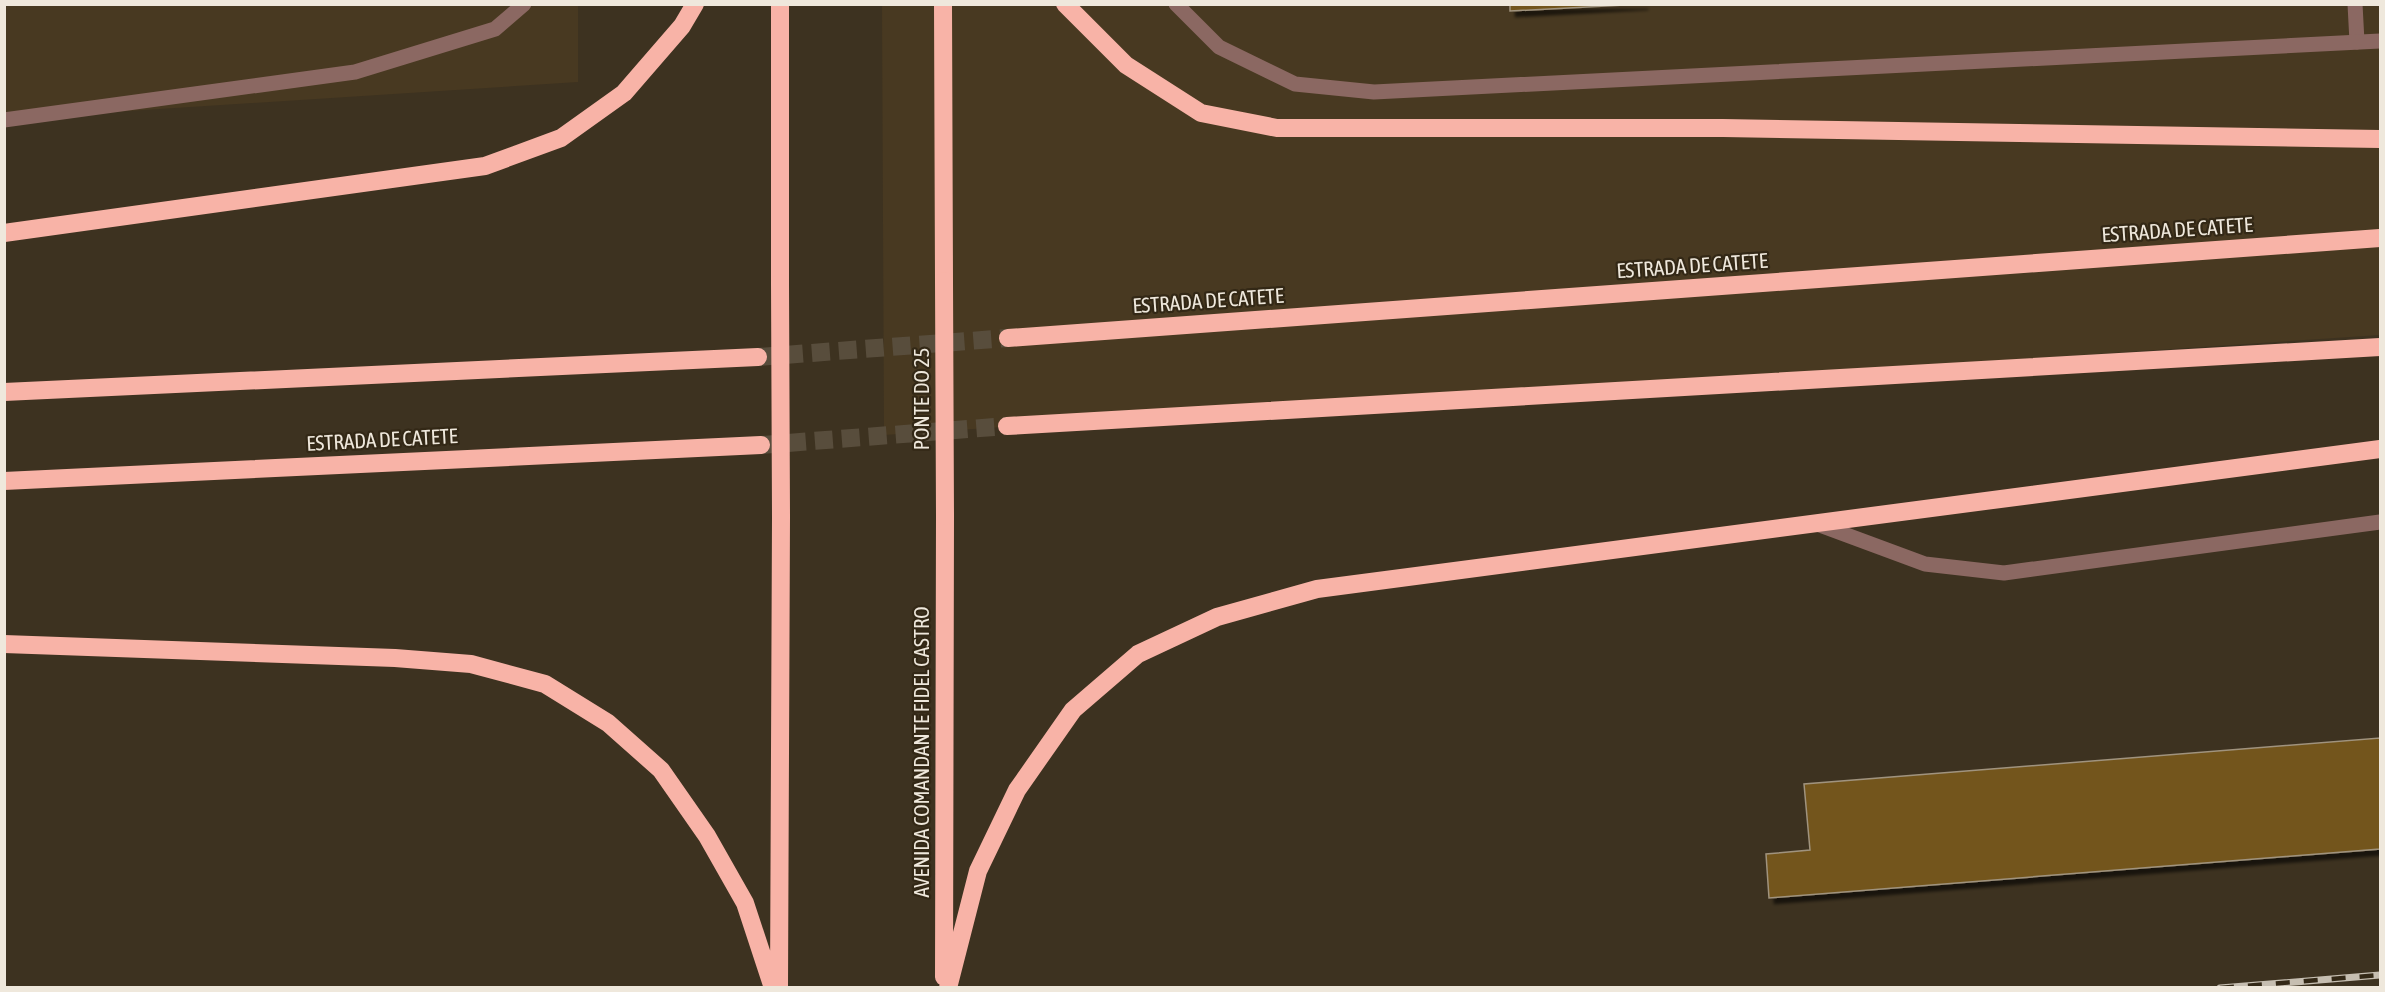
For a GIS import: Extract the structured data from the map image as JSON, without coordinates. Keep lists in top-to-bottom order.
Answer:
{
  "streets": {
    "highway": ["ESTRADA DE CATETE", "PONTE DO 25", "AVENIDA COMANDANTE FIDEL CASTRO"]
  },
  "crossings": [
    ["PONTE DO 25", "AVENIDA COMANDANTE FIDEL CASTRO"]
  ]
}
